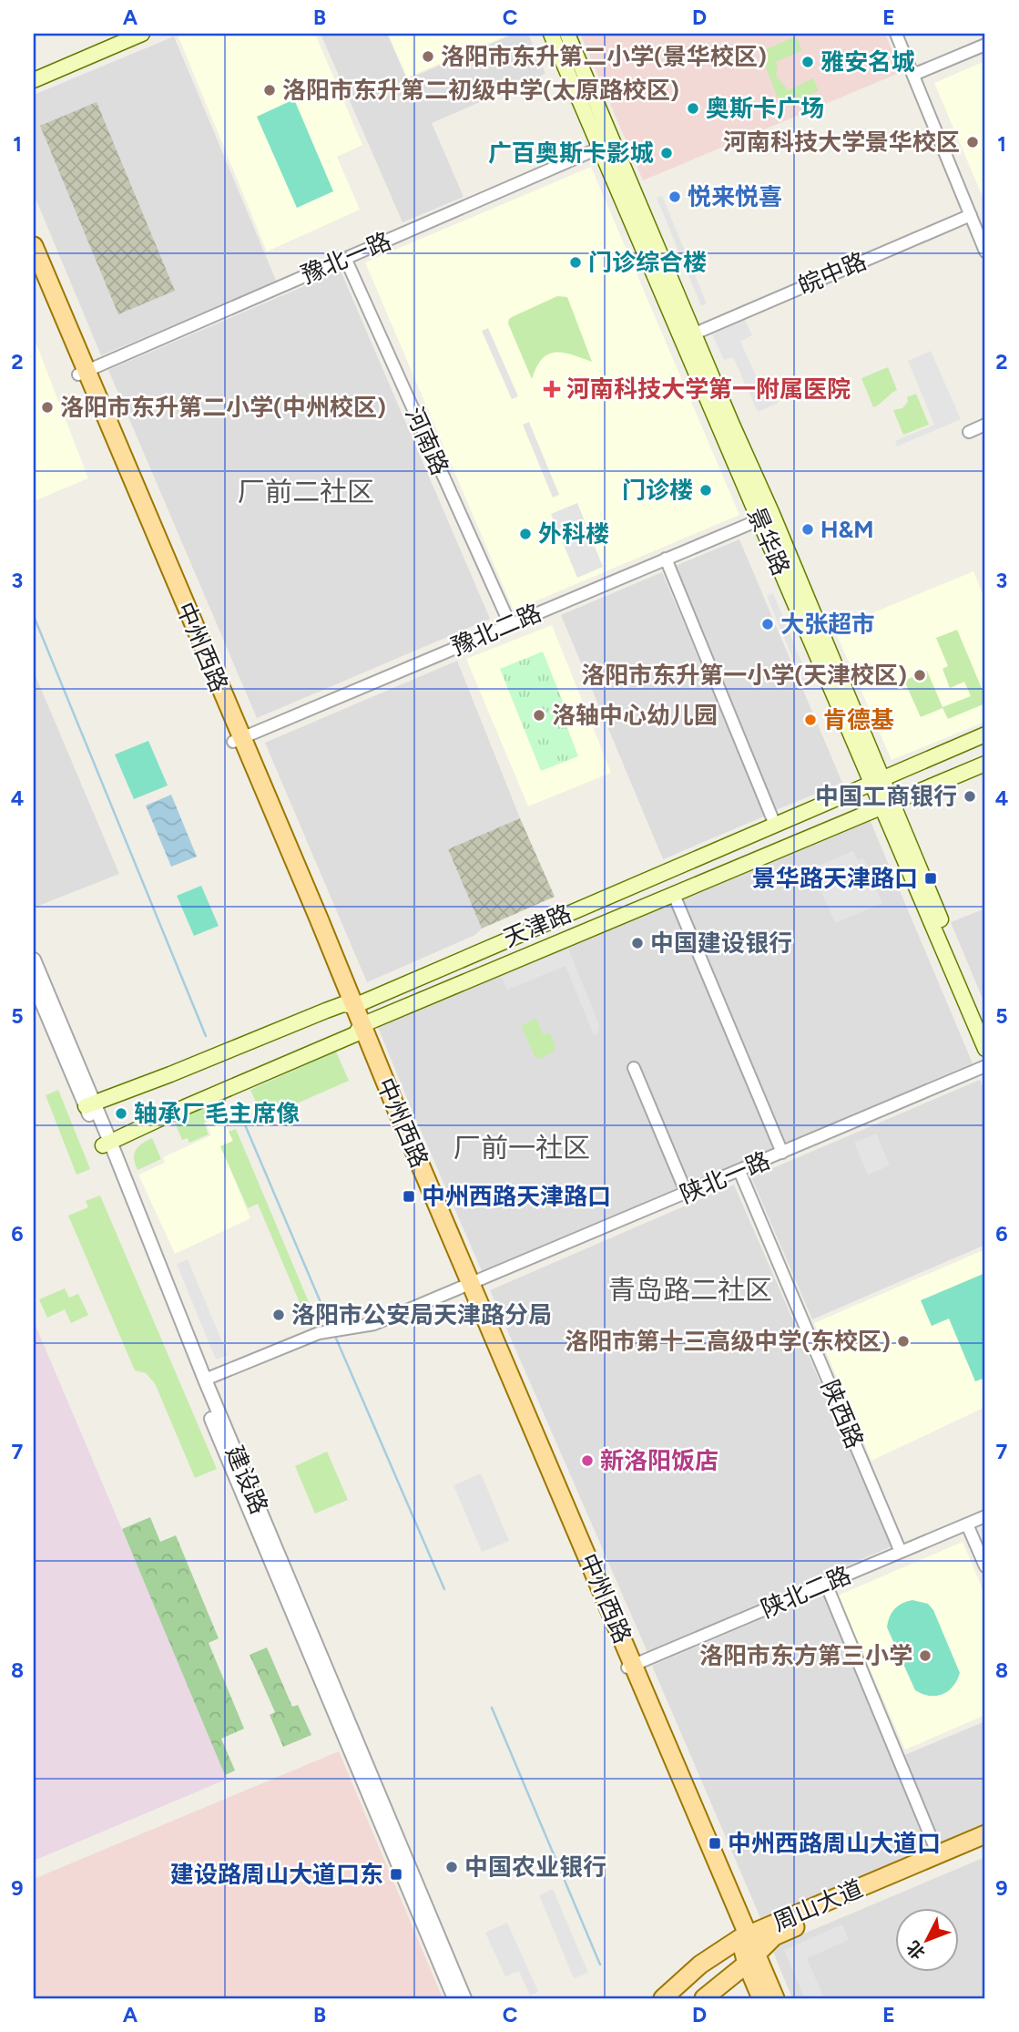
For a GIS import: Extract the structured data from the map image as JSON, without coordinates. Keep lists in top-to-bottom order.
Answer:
{
  "streets": {
    "main road": [
      "景华路",
      "中州西路",
      "天津路",
      "周山大道"
    ],
    "street": [
      "豫北一路",
      "皖中路",
      "河南路",
      "豫北二路",
      "陕北一路",
      "陕西路",
      "建设路",
      "陕北二路"
    ]
  },
  "crossings": [
    ["豫北一路", "河南路"],
    ["豫北一路", "景华路"],
    ["豫北一路", "中州西路"],
    ["皖中路", "景华路"],
    ["河南路", "豫北二路"],
    ["景华路", "豫北二路"],
    ["景华路", "天津路"],
    ["豫北二路", "中州西路"],
    ["中州西路", "天津路"],
    ["中州西路", "陕北一路"],
    ["中州西路", "陕北二路"],
    ["中州西路", "周山大道"],
    ["天津路", "建设路"],
    ["陕北一路", "陕西路"],
    ["陕北一路", "建设路"],
    ["陕西路", "陕北二路"]
  ],
  "districts": ["厂前二社区", "厂前一社区", "青岛路二社区"],
  "places": {
    "other": [
      "洛阳市东升第二小学(景华校区)",
      "雅安名城",
      "洛阳市东升第二初级中学(太原路校区)",
      "奥斯卡广场",
      "河南科技大学景华校区",
      "广百奥斯卡影城",
      "悦来悦喜",
      "门诊综合楼",
      "洛阳市东升第二小学(中州校区)",
      "门诊楼",
      "H&M",
      "外科楼",
      "大张超市",
      "洛阳市东升第一小学(天津校区)",
      "洛轴中心幼儿园",
      "肯德基",
      "中国工商银行",
      "中国建设银行",
      "轴承厂毛主席像",
      "洛阳市公安局天津路分局",
      "洛阳市第十三高级中学(东校区)",
      "新洛阳饭店",
      "洛阳市东方第三小学",
      "中国农业银行"
    ],
    "health": ["河南科技大学第一附属医院"],
    "transit": [
      "景华路天津路口",
      "中州西路天津路口",
      "中州西路周山大道口",
      "建设路周山大道口东"
    ]
  },
  "north": "bottom left",
  "grid": {
    "columns": [
      "A",
      "B",
      "C",
      "D",
      "E"
    ],
    "rows": [
      "1",
      "2",
      "3",
      "4",
      "5",
      "6",
      "7",
      "8",
      "9"
    ]
  }
}
